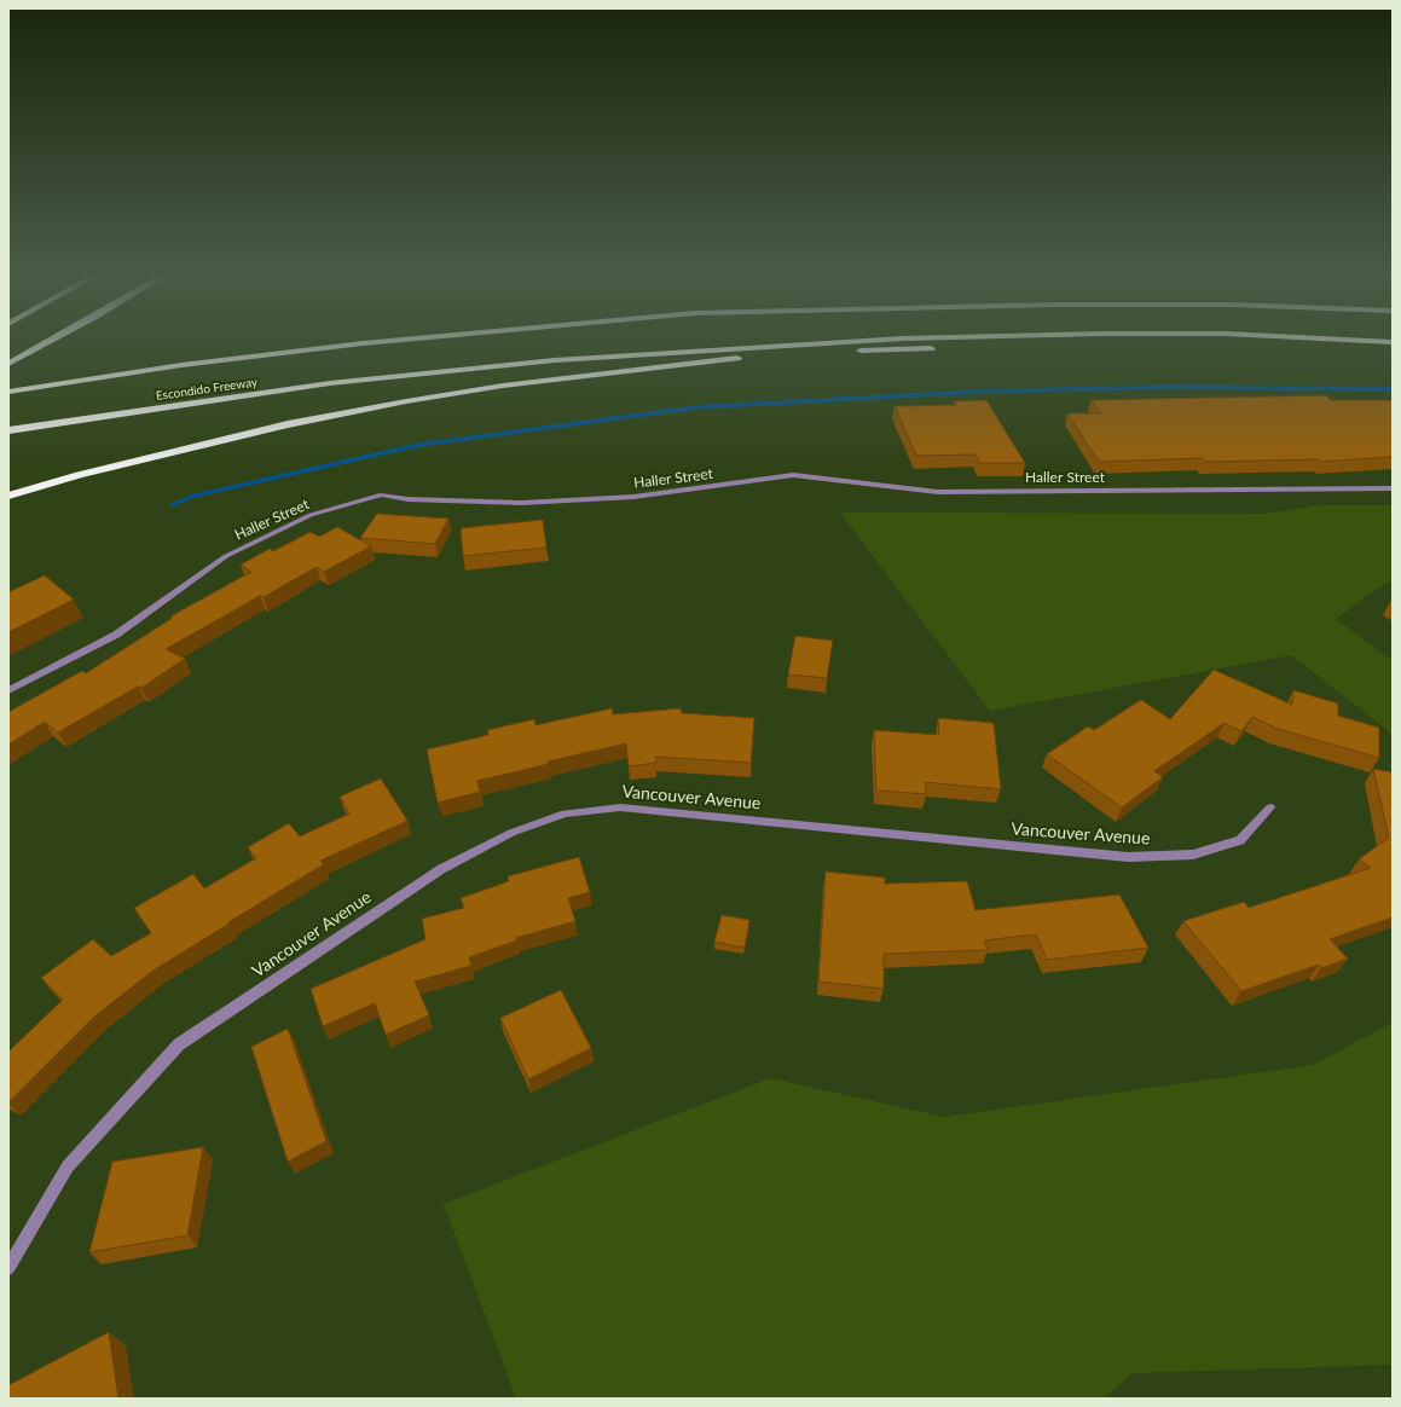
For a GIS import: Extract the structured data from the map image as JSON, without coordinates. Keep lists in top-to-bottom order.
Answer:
{
  "streets": {
    "highway": ["Escondido Freeway"],
    "street": ["Haller Street", "Vancouver Avenue"]
  }
}
